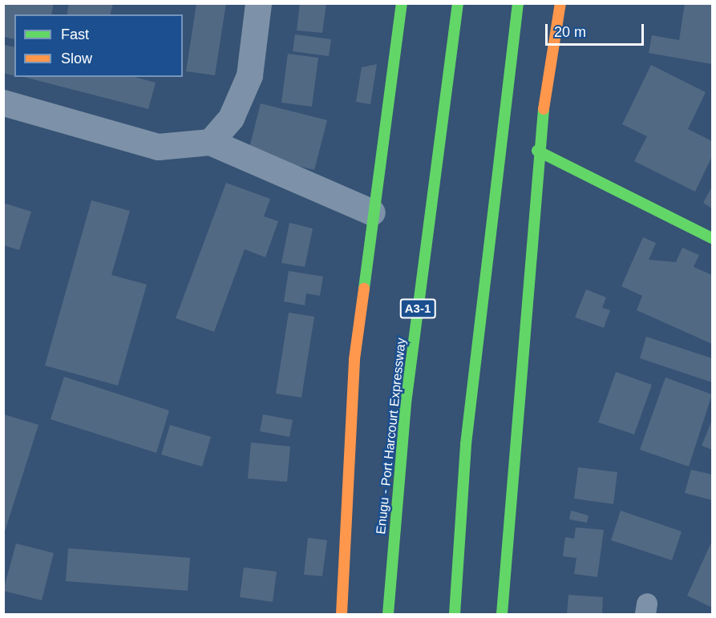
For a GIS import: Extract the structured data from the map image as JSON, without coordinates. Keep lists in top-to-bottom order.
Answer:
{
  "streets": {
    "main road": ["A3-1", "Enugu - Port Harcourt Expressway"]
  },
  "legend": ["Fast", "Slow"],
  "scale_bar": "20 m"
}
